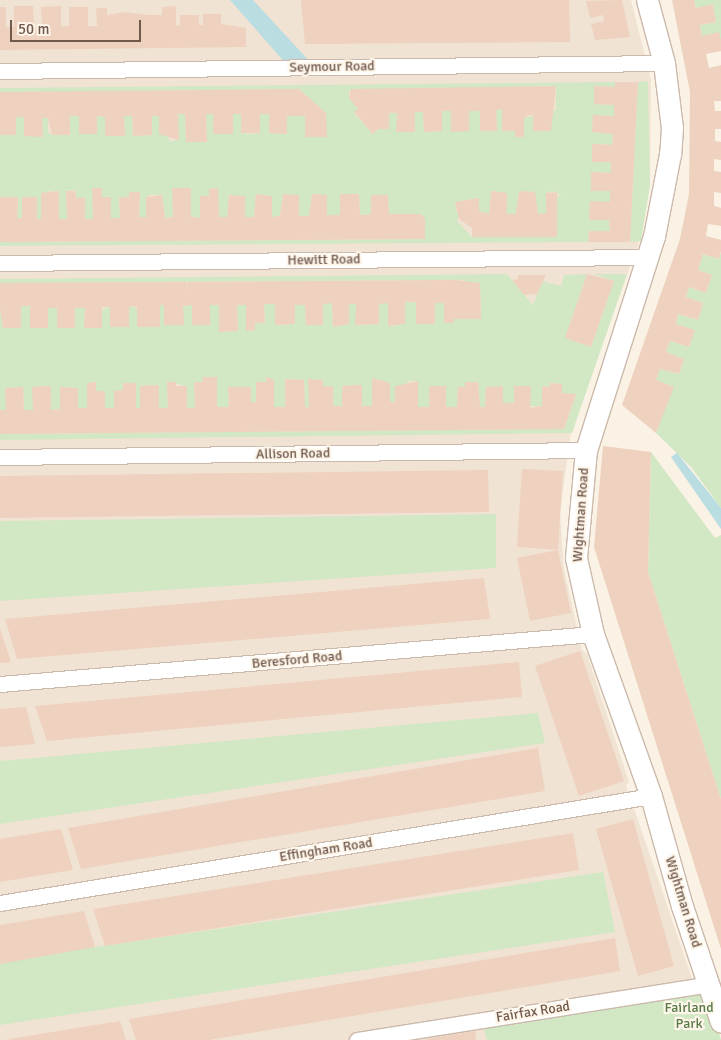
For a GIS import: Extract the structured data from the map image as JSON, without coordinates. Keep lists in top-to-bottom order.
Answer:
{
  "streets": {
    "main road": ["Wightman Road"],
    "street": [
      "Seymour Road",
      "Hewitt Road",
      "Allison Road",
      "Beresford Road",
      "Effingham Road",
      "Fairfax Road"
    ]
  },
  "crossings": [
    ["Seymour Road", "Wightman Road"],
    ["Hewitt Road", "Wightman Road"],
    ["Allison Road", "Wightman Road"],
    ["Wightman Road", "Beresford Road"],
    ["Wightman Road", "Effingham Road"],
    ["Wightman Road", "Fairfax Road"]
  ],
  "parks": ["Fairland Park"],
  "scale_bar": "50 m"
}
